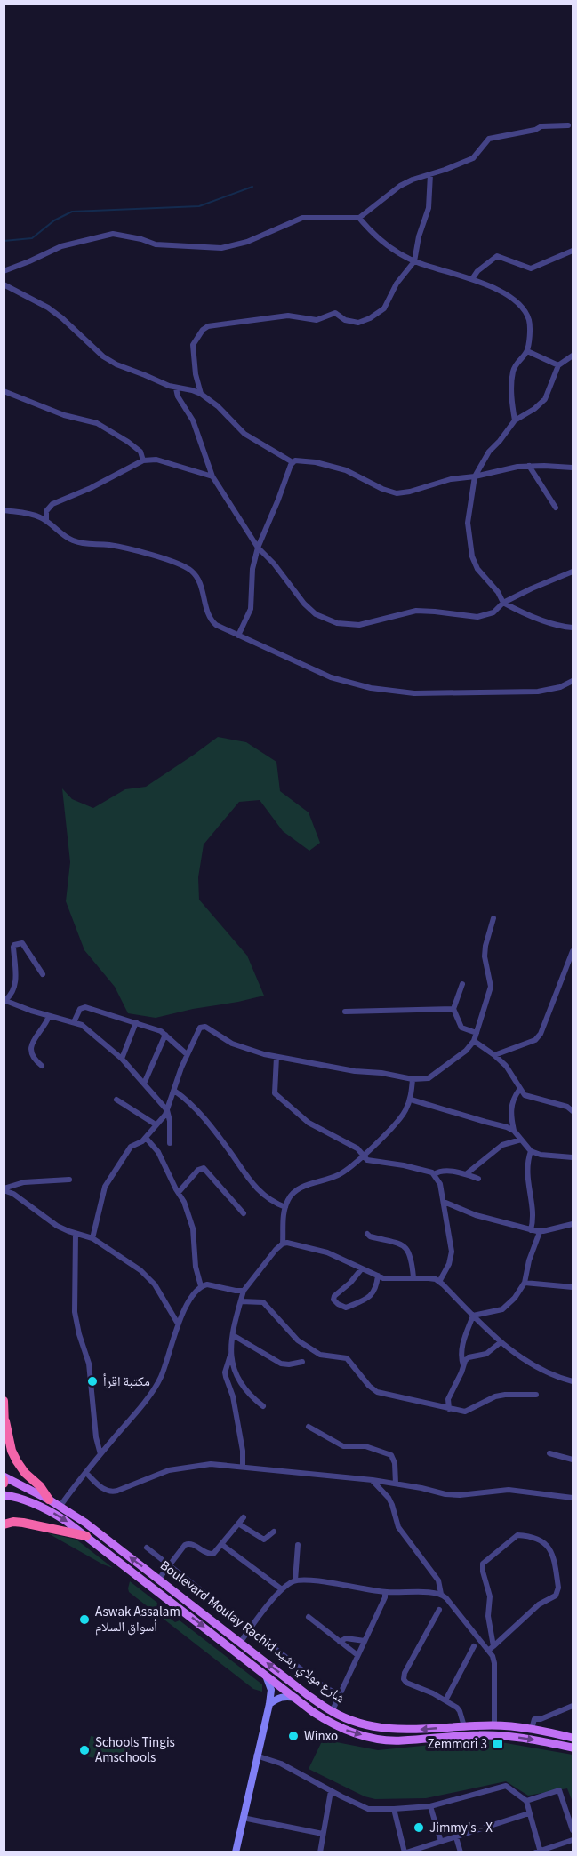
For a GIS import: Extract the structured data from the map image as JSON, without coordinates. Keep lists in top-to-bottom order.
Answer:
{
  "streets": {
    "main road": ["Boulevard Moulay Rachid شارع مولاي رشيد"]
  },
  "places": {
    "other": [
      "مكتبة اقرأ",
      "Aswak Assalam أسواق السلام",
      "Winxo",
      "Schools Tingis Amschools",
      "Jimmy's - X"
    ],
    "transit": ["Zemmori 3"]
  }
}
